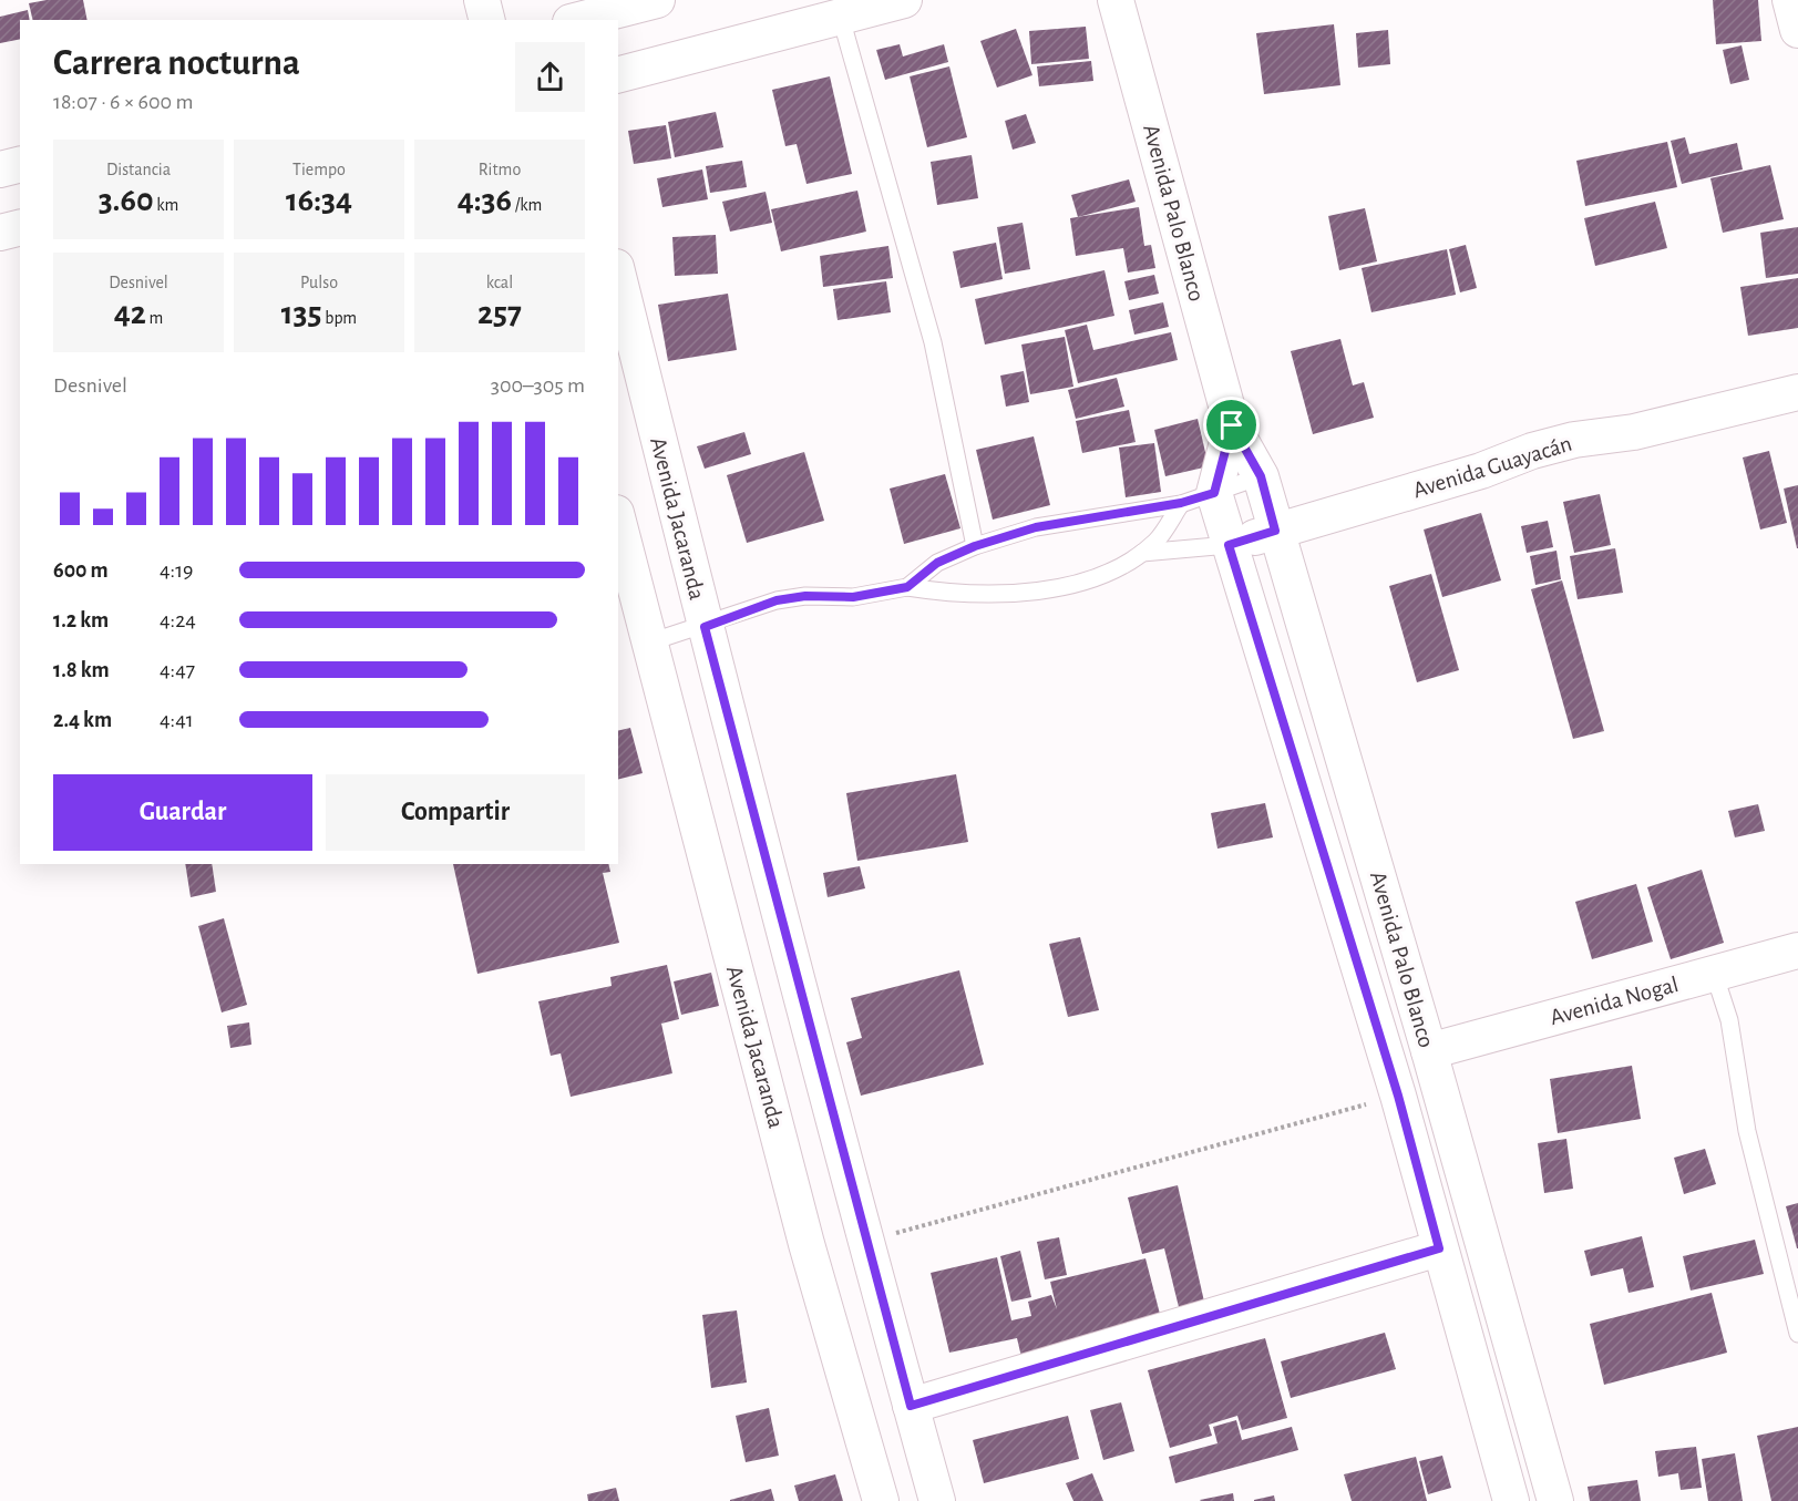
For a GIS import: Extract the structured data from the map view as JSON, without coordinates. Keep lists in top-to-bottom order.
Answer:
{
  "streets": {
    "street": [
      "Avenida Palo Blanco",
      "Avenida Guayacán",
      "Avenida Jacaranda",
      "Avenida Nogal"
    ]
  },
  "crossings": [
    ["Avenida Palo Blanco", "Avenida Guayacán"],
    ["Avenida Palo Blanco", "Avenida Nogal"]
  ],
  "page": {
    "heading": ["Carrera nocturna", "18:07 · 6 × 600 m"],
    "stats": [
      ["Distancia", "3.60 km"],
      ["Tiempo", "16:34"],
      ["Ritmo", "4:36 /km"],
      ["Desnivel", "42 m"],
      ["Pulso", "135 bpm"],
      ["kcal", "257"]
    ],
    "chart": ["Desnivel", "300–305 m"],
    "list": [
      {
        "name": "600 m",
        "note": "4:19"
      },
      {
        "name": "1.2 km",
        "note": "4:24"
      },
      {
        "name": "1.8 km",
        "note": "4:47"
      },
      {
        "name": "2.4 km",
        "note": "4:41"
      }
    ],
    "buttons": ["Guardar", "Compartir"]
  }
}
